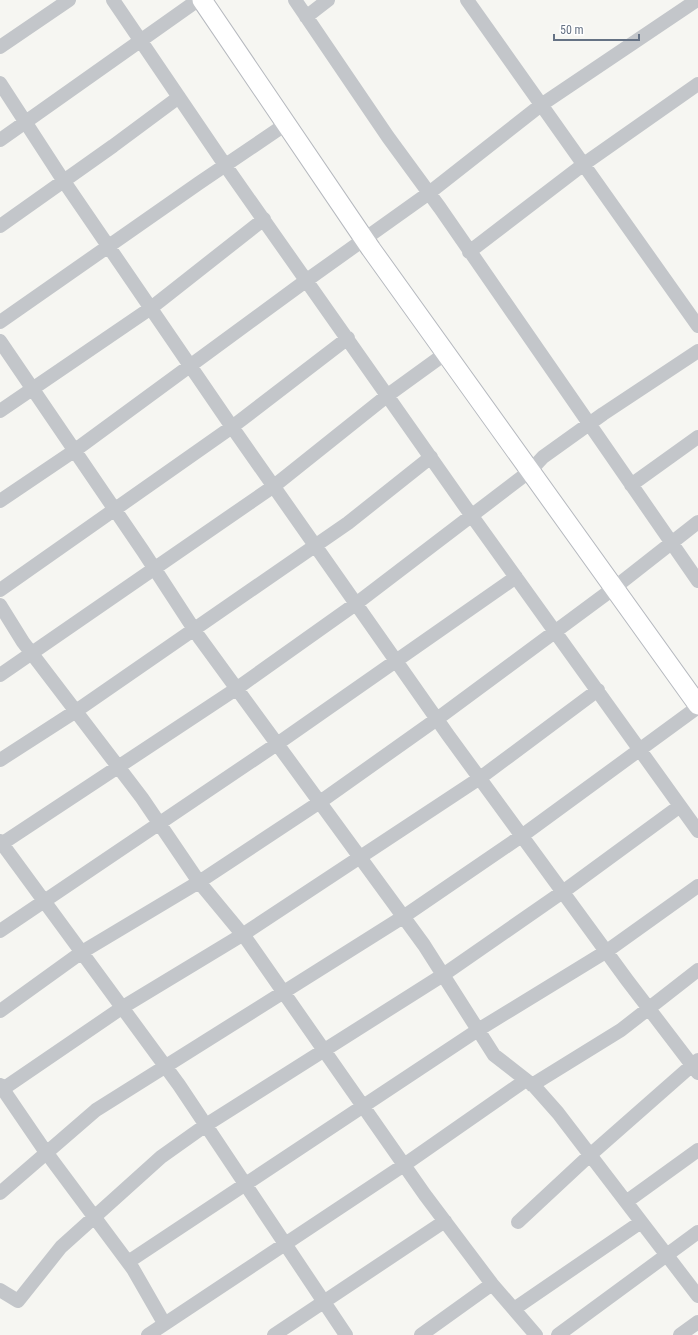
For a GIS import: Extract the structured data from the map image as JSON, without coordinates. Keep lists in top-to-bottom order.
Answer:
{
  "scale_bar": "50 m"
}
